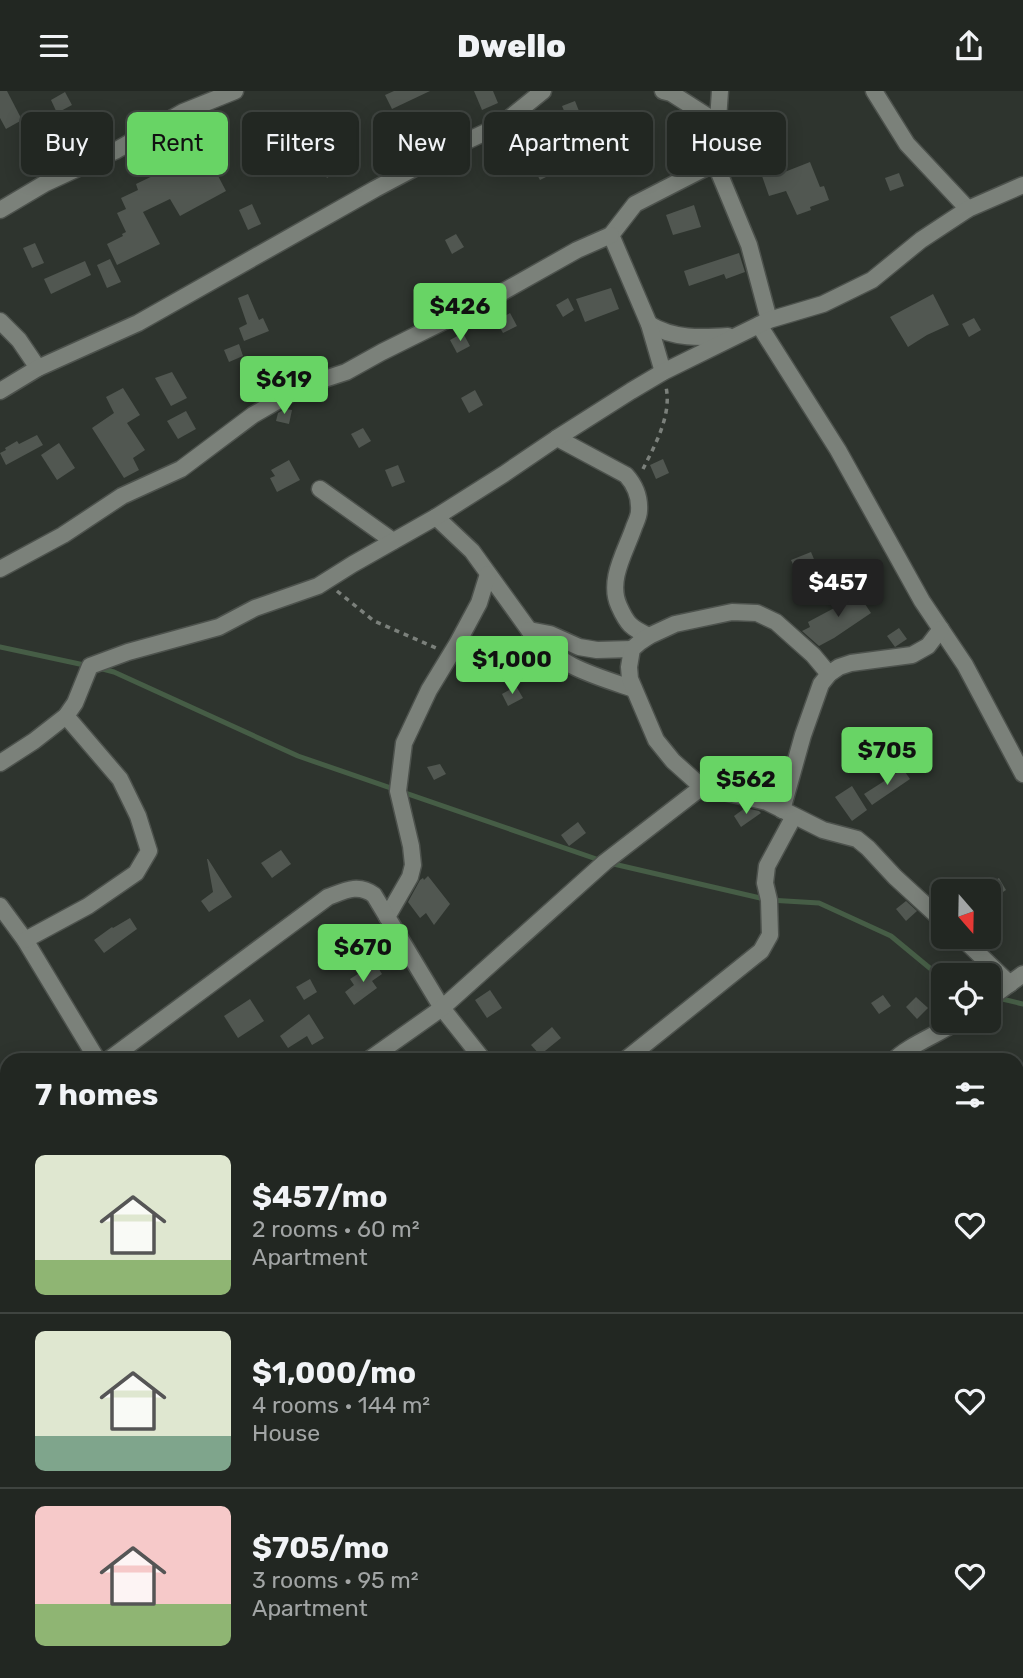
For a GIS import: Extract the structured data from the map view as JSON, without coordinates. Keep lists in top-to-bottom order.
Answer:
{
  "north": "bottom",
  "page": {
    "header": "Dwello",
    "chip": [
      "Buy",
      "Rent",
      "Filters",
      "New",
      "Apartment",
      "House"
    ],
    "price": [
      "$426",
      "$619",
      "$457",
      "$1,000",
      "$705",
      "$562",
      "$670"
    ],
    "heading": "7 homes",
    "list": [
      {
        "name": "$457/mo",
        "note": "2 rooms · 60 m² · Apartment"
      },
      {
        "name": "$1,000/mo",
        "note": "4 rooms · 144 m² · House"
      },
      {
        "name": "$705/mo",
        "note": "3 rooms · 95 m² · Apartment"
      }
    ]
  }
}
